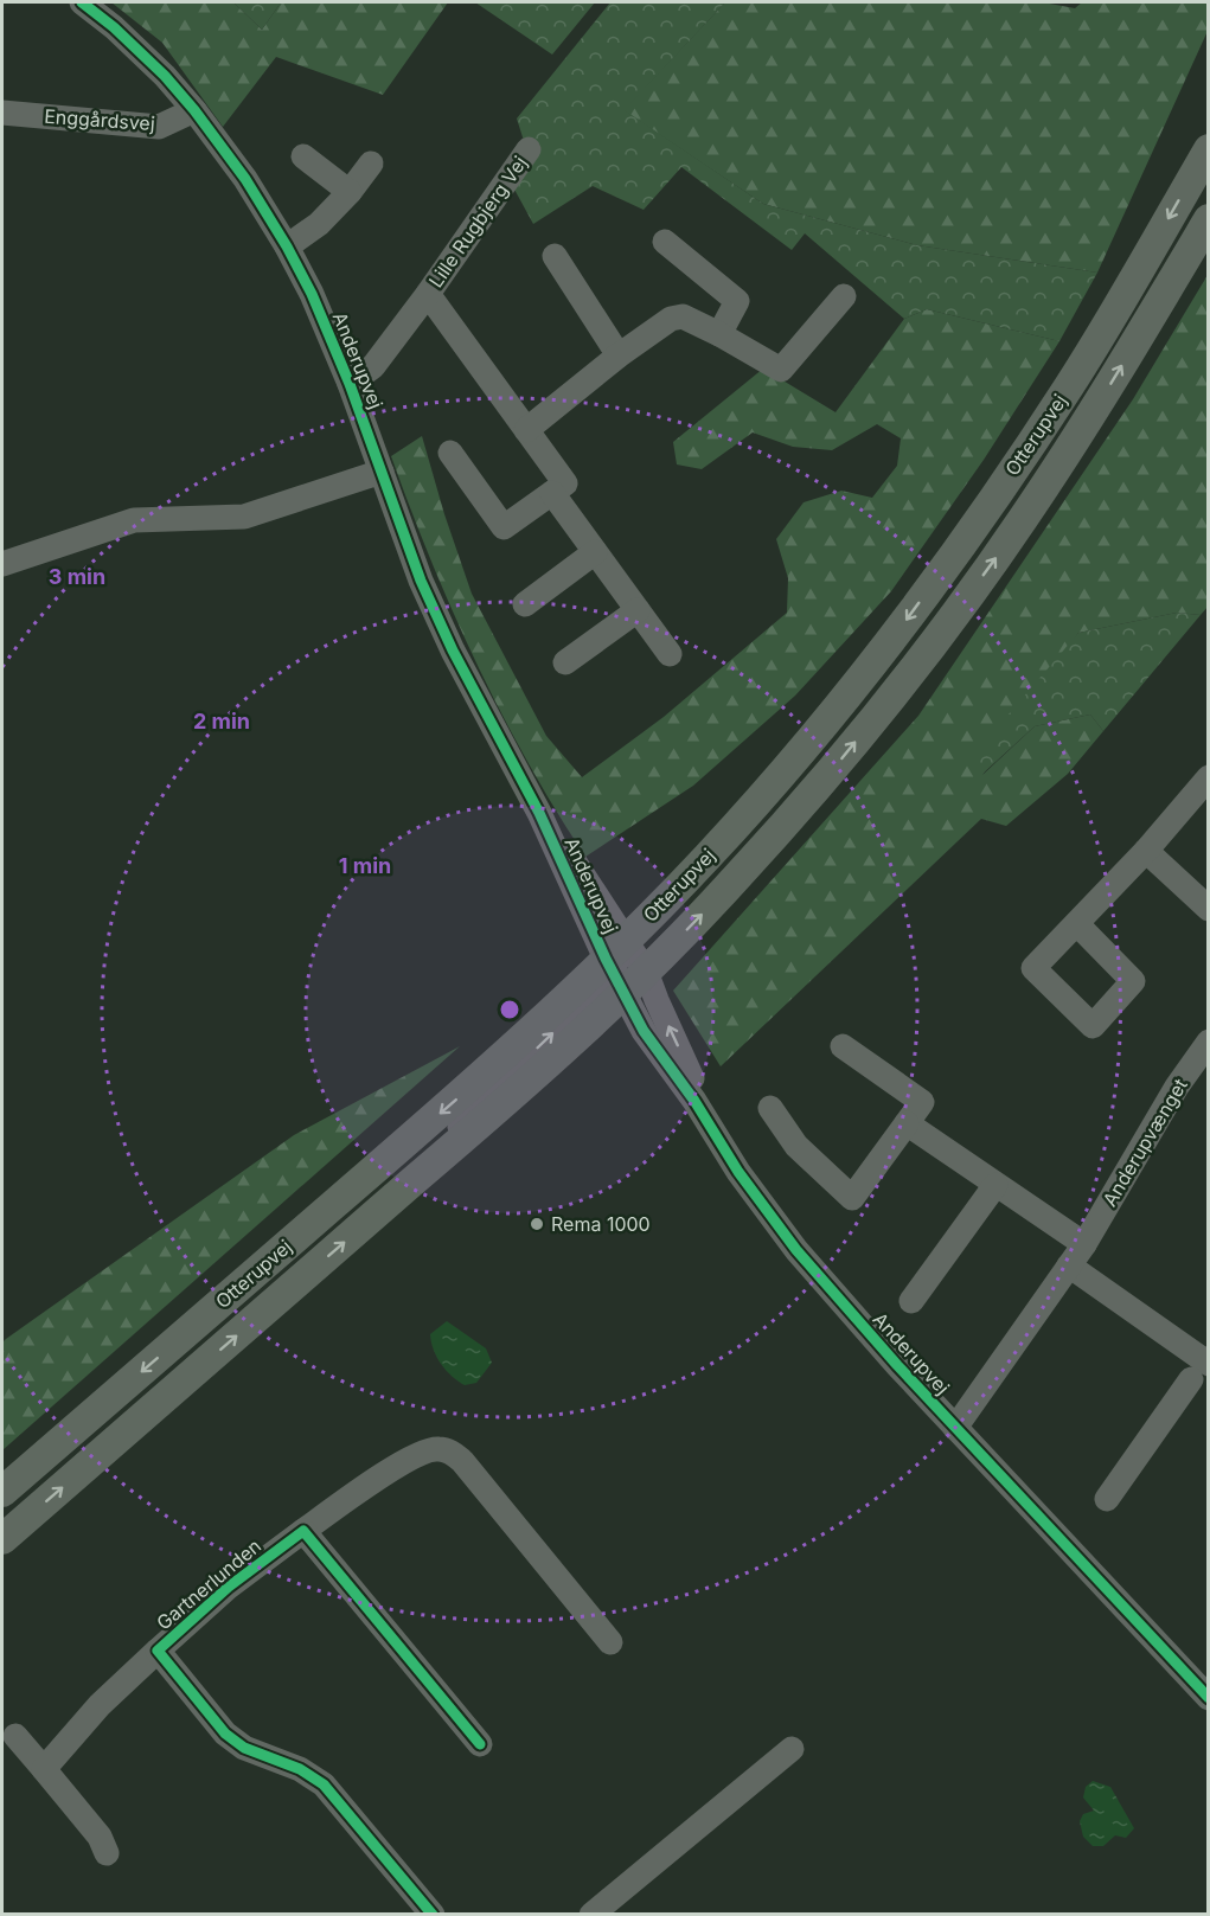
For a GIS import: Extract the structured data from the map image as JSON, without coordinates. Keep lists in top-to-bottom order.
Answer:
{
  "streets": {
    "main road": ["Otterupvej"],
    "street": [
      "Enggårdsvej",
      "Lille Rugbjerg Vej",
      "Anderupvej",
      "Anderupvænget",
      "Gartnerlunden"
    ]
  },
  "crossings": [
    ["Enggårdsvej", "Anderupvej"],
    ["Lille Rugbjerg Vej", "Anderupvej"],
    ["Anderupvej", "Otterupvej"],
    ["Anderupvej", "Anderupvænget"]
  ],
  "places": ["Rema 1000"],
  "rings": ["3 min", "2 min", "1 min"]
}
